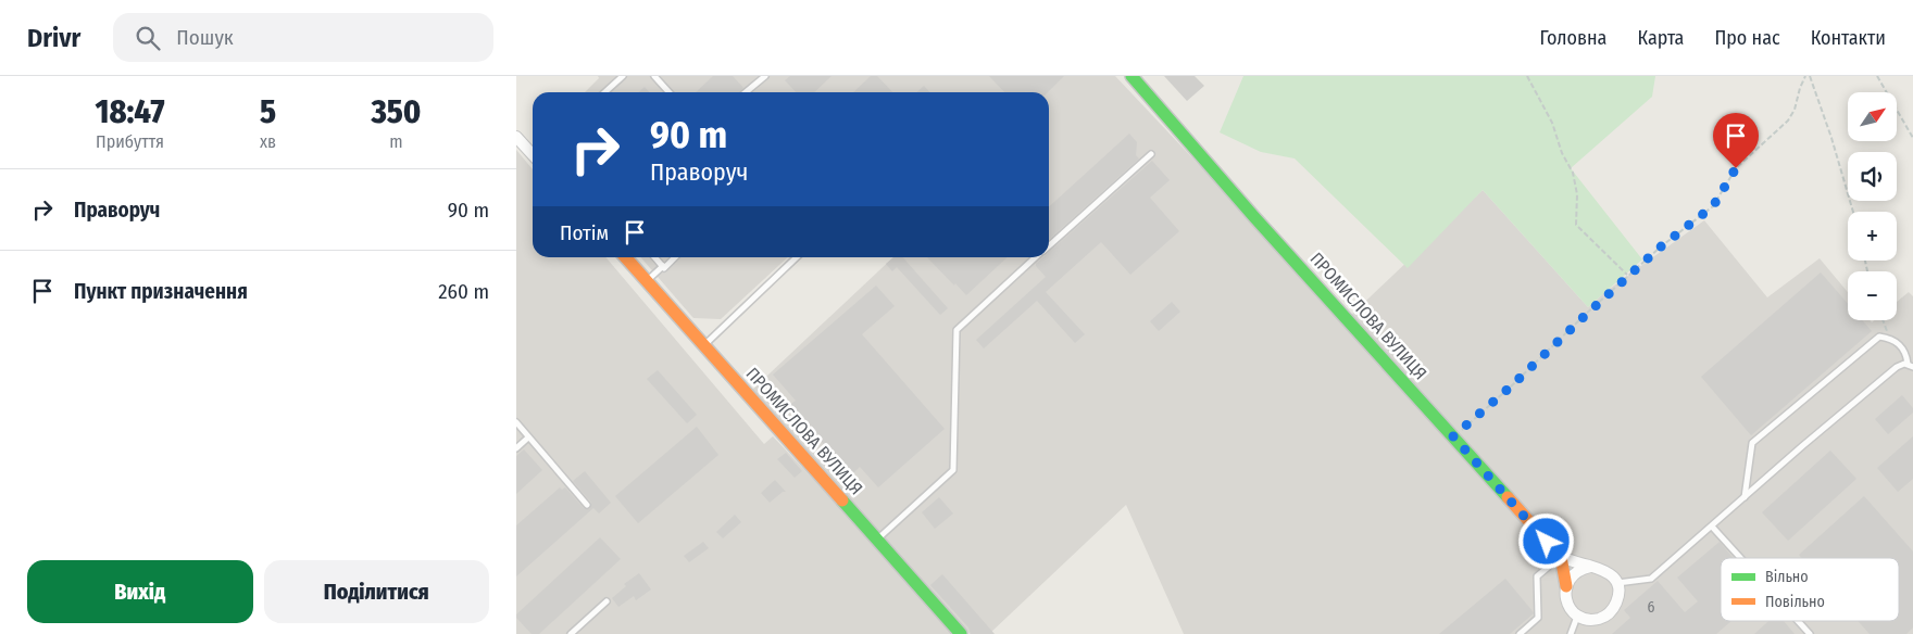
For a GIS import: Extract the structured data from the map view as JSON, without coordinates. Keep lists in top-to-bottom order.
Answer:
{
  "streets": {
    "street": ["ПРОМИСЛОВА ВУЛИЦЯ"]
  },
  "house_numbers": ["6"],
  "legend": ["Вільно", "Повільно"],
  "north": "top right",
  "page": {
    "header": "Drivr",
    "search": "Пошук",
    "nav": [
      "Головна",
      "Карта",
      "Про нас",
      "Контакти"
    ],
    "eta": [
      "18:47",
      "Прибуття",
      "5",
      "хв",
      "350",
      "m"
    ],
    "map_buttons": ["+", "−"],
    "turn": ["90 m", "Праворуч"],
    "list": [
      {
        "name": "Праворуч",
        "value": "90 m"
      },
      {
        "name": "Пункт призначення",
        "value": "260 m"
      }
    ],
    "then": "Потім",
    "buttons": ["Вихід", "Поділитися"]
  }
}
